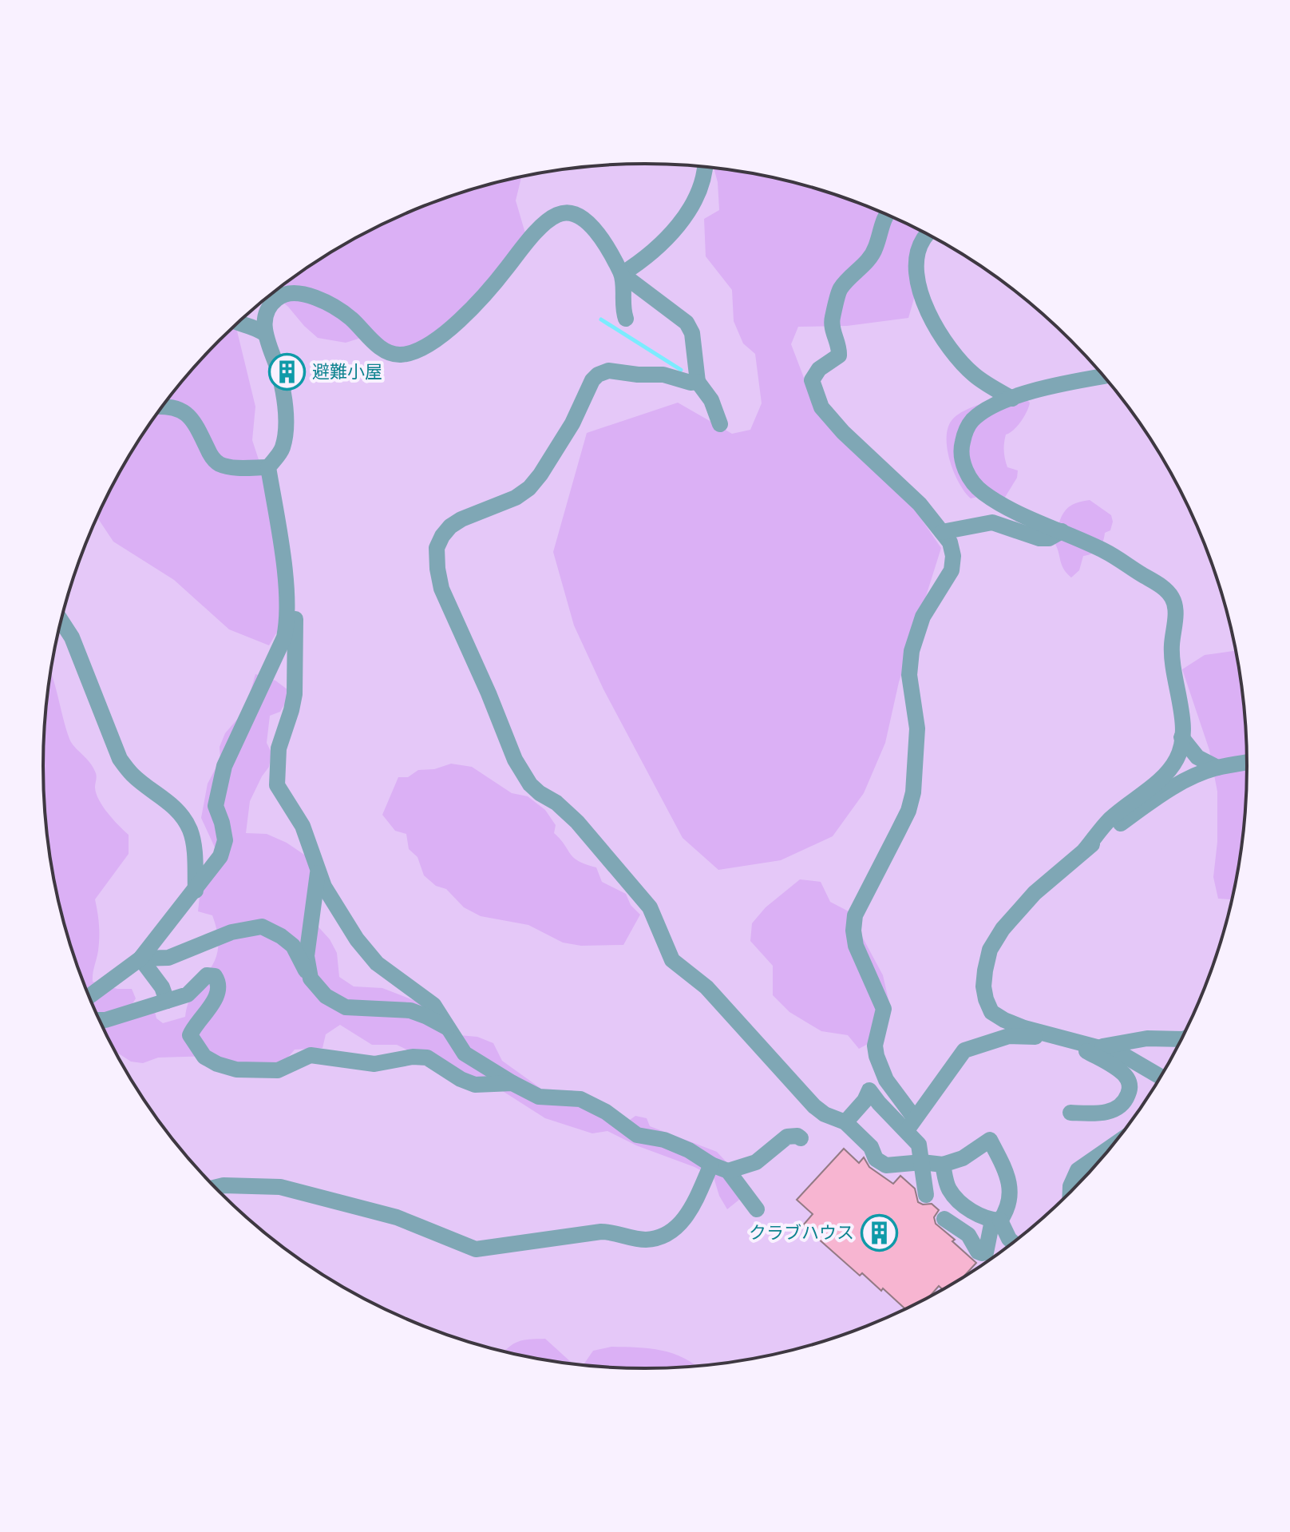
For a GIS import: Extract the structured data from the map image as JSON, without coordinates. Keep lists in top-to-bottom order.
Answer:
{
  "places": {
    "building": ["避難小屋", "クラブハウス"]
  }
}
